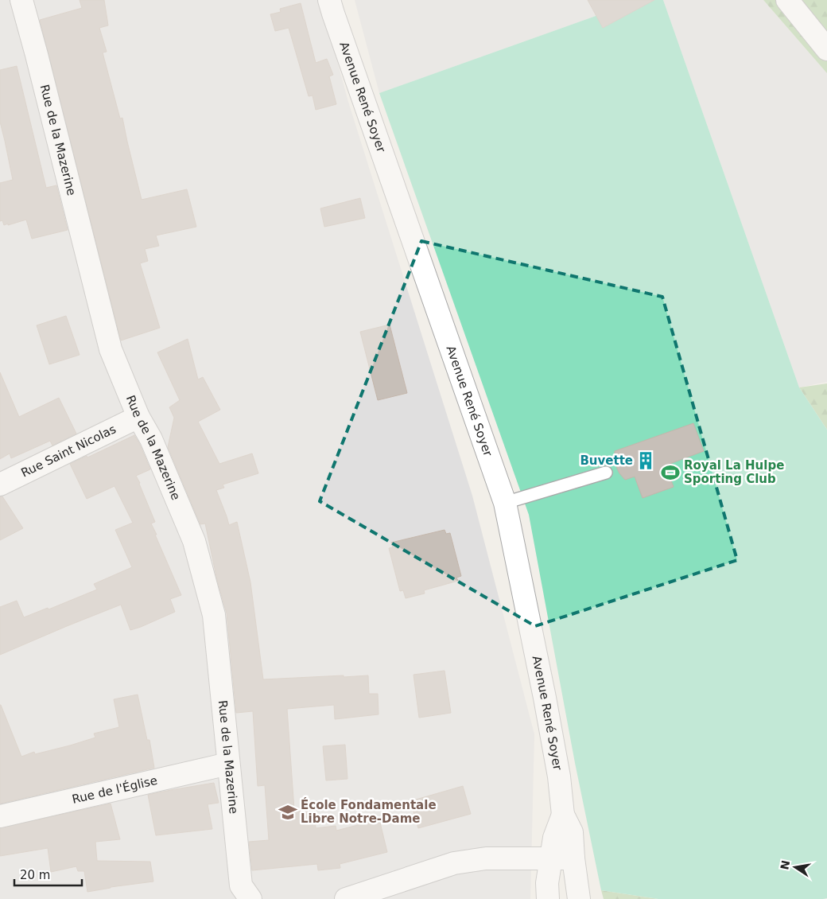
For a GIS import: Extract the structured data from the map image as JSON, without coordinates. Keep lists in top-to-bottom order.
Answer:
{
  "streets": {
    "street": [
      "Avenue René Soyer",
      "Rue de la Mazerine",
      "Rue Saint Nicolas",
      "Rue de l'Église"
    ]
  },
  "crossings": [
    ["Rue de la Mazerine", "Rue Saint Nicolas"],
    ["Rue de la Mazerine", "Rue de l'Église"]
  ],
  "places": {
    "building": ["Buvette"],
    "sports": ["Royal La Hulpe Sporting Club"],
    "school or university": ["École Fondamentale Libre Notre-Dame"]
  },
  "scale_bar": "20 m",
  "north": "left"
}
